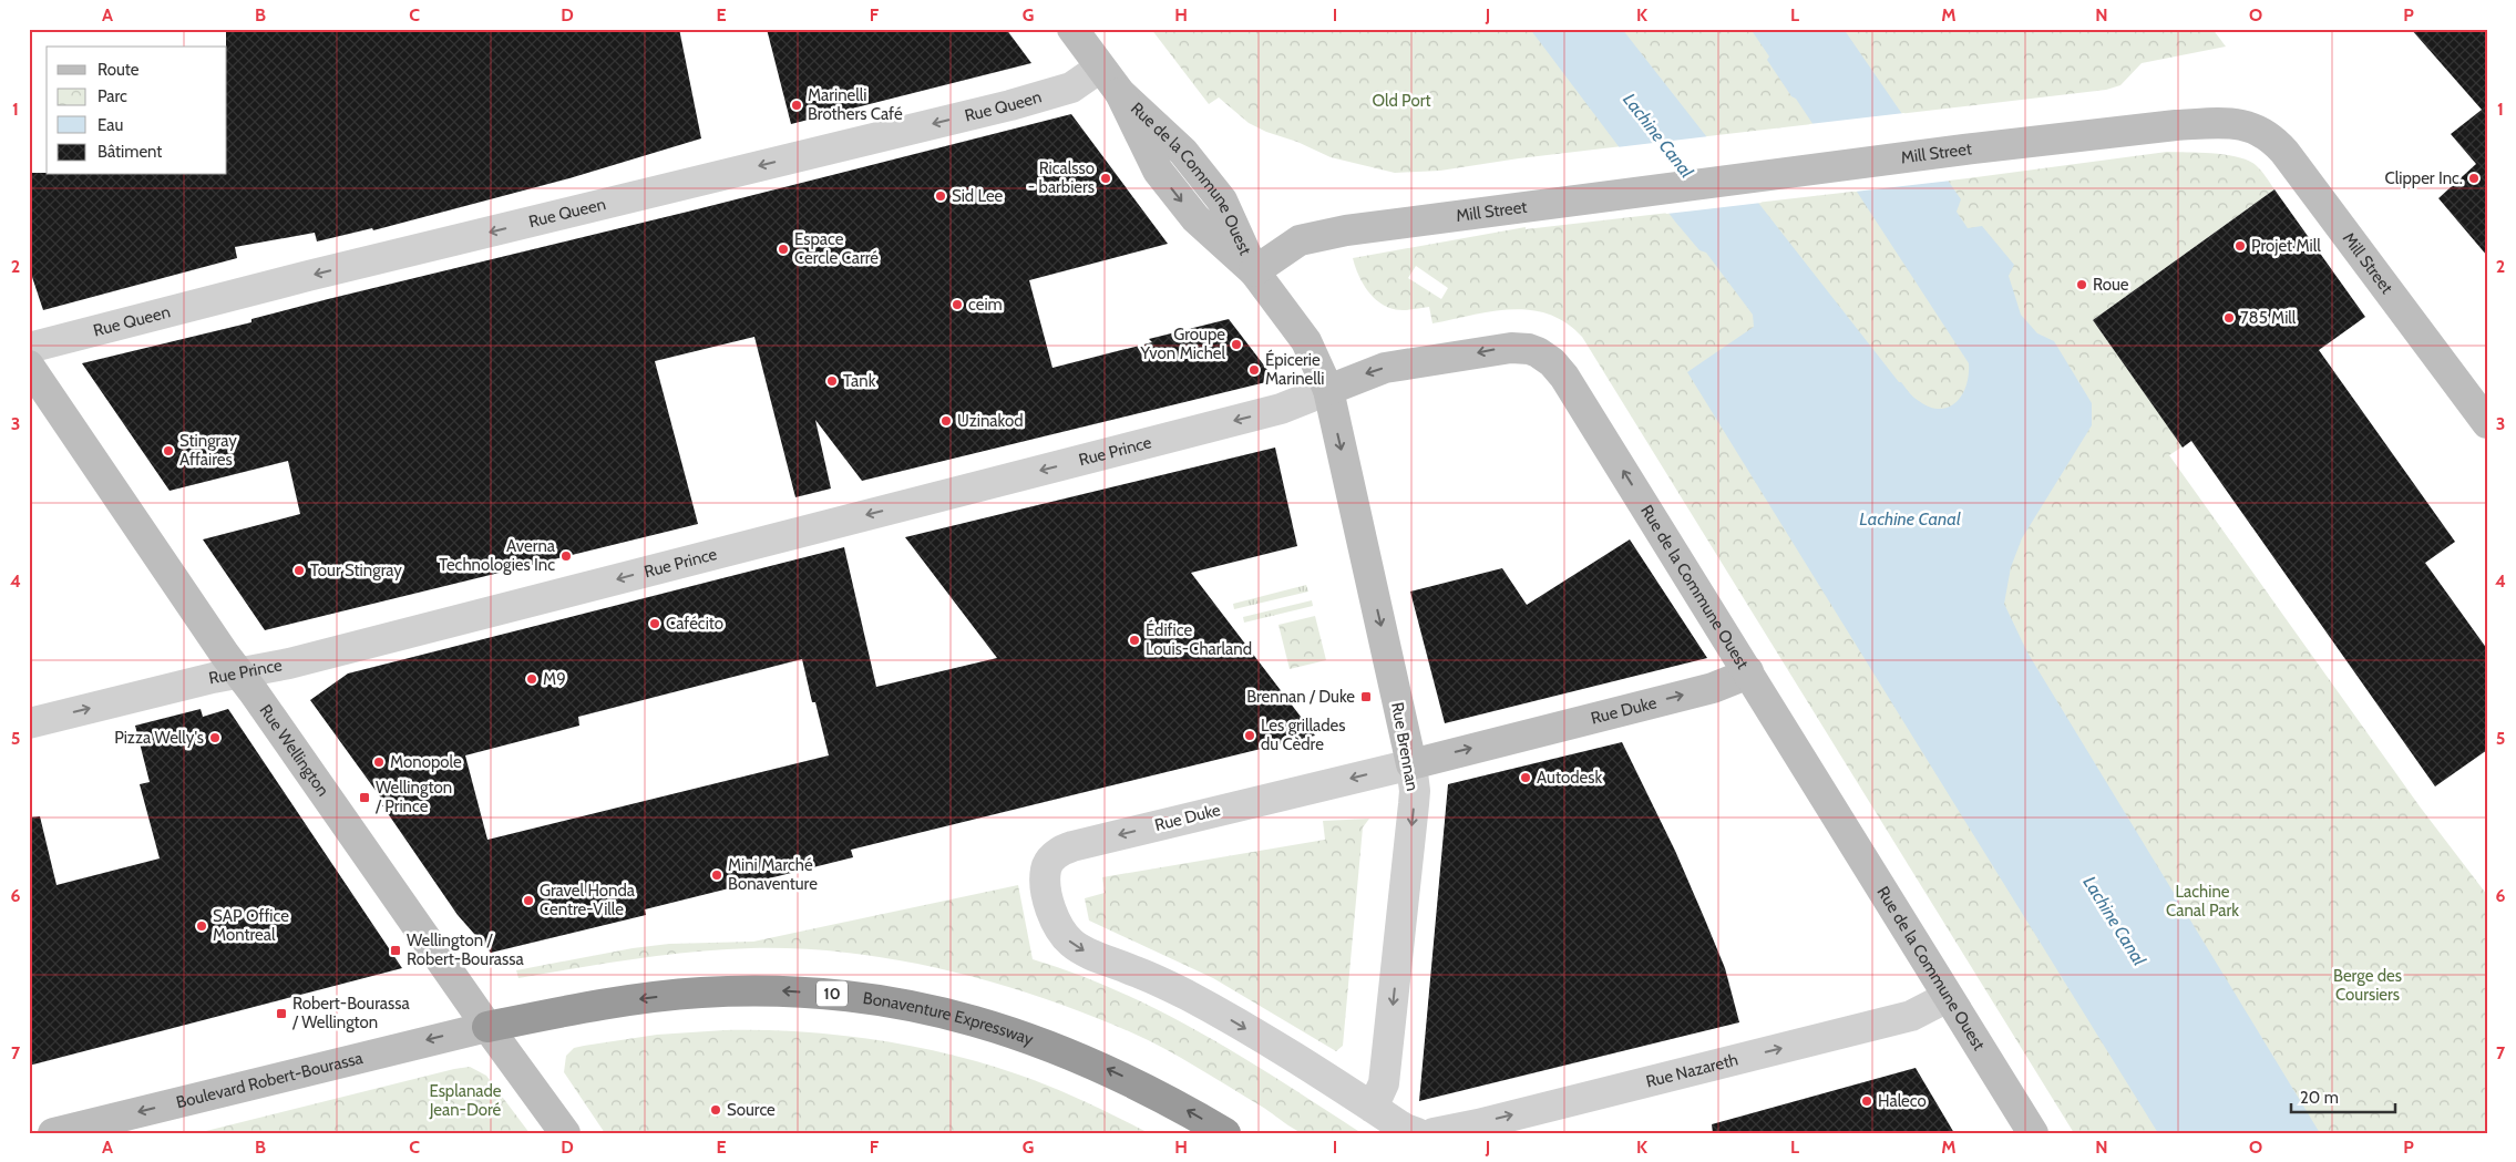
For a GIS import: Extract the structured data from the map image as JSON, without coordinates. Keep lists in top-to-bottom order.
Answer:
{
  "streets": {
    "highway": ["10", "Bonaventure Expressway"],
    "street": [
      "Rue Queen",
      "Mill Street",
      "Rue de la Commune Ouest",
      "Rue Prince",
      "Rue Duke",
      "Rue Brennan",
      "Rue Wellington",
      "Rue Nazareth",
      "Boulevard Robert-Bourassa"
    ]
  },
  "crossings": [
    ["Rue Queen", "Rue de la Commune Ouest"],
    ["Mill Street", "Rue de la Commune Ouest"],
    ["Rue de la Commune Ouest", "Rue Prince"],
    ["Rue de la Commune Ouest", "Rue Duke"],
    ["Rue de la Commune Ouest", "Rue Brennan"],
    ["Rue de la Commune Ouest", "Rue Nazareth"],
    ["Rue Prince", "Rue Brennan"],
    ["Rue Prince", "Rue Wellington"],
    ["Rue Duke", "Rue Brennan"],
    ["Rue Wellington", "Bonaventure Expressway"],
    ["Rue Wellington", "Boulevard Robert-Bourassa"],
    ["Bonaventure Expressway", "Boulevard Robert-Bourassa"]
  ],
  "one_way": [
    "Rue Queen",
    "Rue Brennan",
    "Bonaventure Expressway",
    "Rue Nazareth",
    "Boulevard Robert-Bourassa"
  ],
  "water": ["Lachine Canal"],
  "parks": [
    "Old Port",
    "Lachine Canal Park",
    "Berge des Coursiers",
    "Esplanade Jean-Doré"
  ],
  "places": {
    "other": [
      "Marinelli Brothers Café",
      "Ricalsso - barbiers",
      "Clipper Inc.",
      "Sid Lee",
      "Projet Mill",
      "Espace Cercle Carré",
      "Roue",
      "ceim",
      "785 Mill",
      "Groupe Yvon Michel",
      "Épicerie Marinelli",
      "Tank",
      "Uzinakod",
      "Stingray Affaires",
      "Averna Technologies Inc",
      "Tour Stingray",
      "Cafécito",
      "Édifice Louis-Charland",
      "M9",
      "Les grillades du Cèdre",
      "Pizza Welly's",
      "Monopole",
      "Autodesk",
      "Mini Marché Bonaventure",
      "Gravel Honda Centre-Ville",
      "SAP Office Montreal",
      "Haleco",
      "Source"
    ],
    "transit": [
      "Brennan / Duke",
      "Wellington / Prince",
      "Wellington / Robert-Bourassa",
      "Robert-Bourassa / Wellington"
    ]
  },
  "legend": [
    "Route",
    "Parc",
    "Eau",
    "Bâtiment"
  ],
  "scale_bar": "20 m",
  "grid": {
    "columns": [
      "A",
      "B",
      "C",
      "D",
      "E",
      "F",
      "G",
      "H",
      "I",
      "J",
      "K",
      "L",
      "M",
      "N",
      "O",
      "P"
    ],
    "rows": [
      "1",
      "2",
      "3",
      "4",
      "5",
      "6",
      "7"
    ]
  }
}
